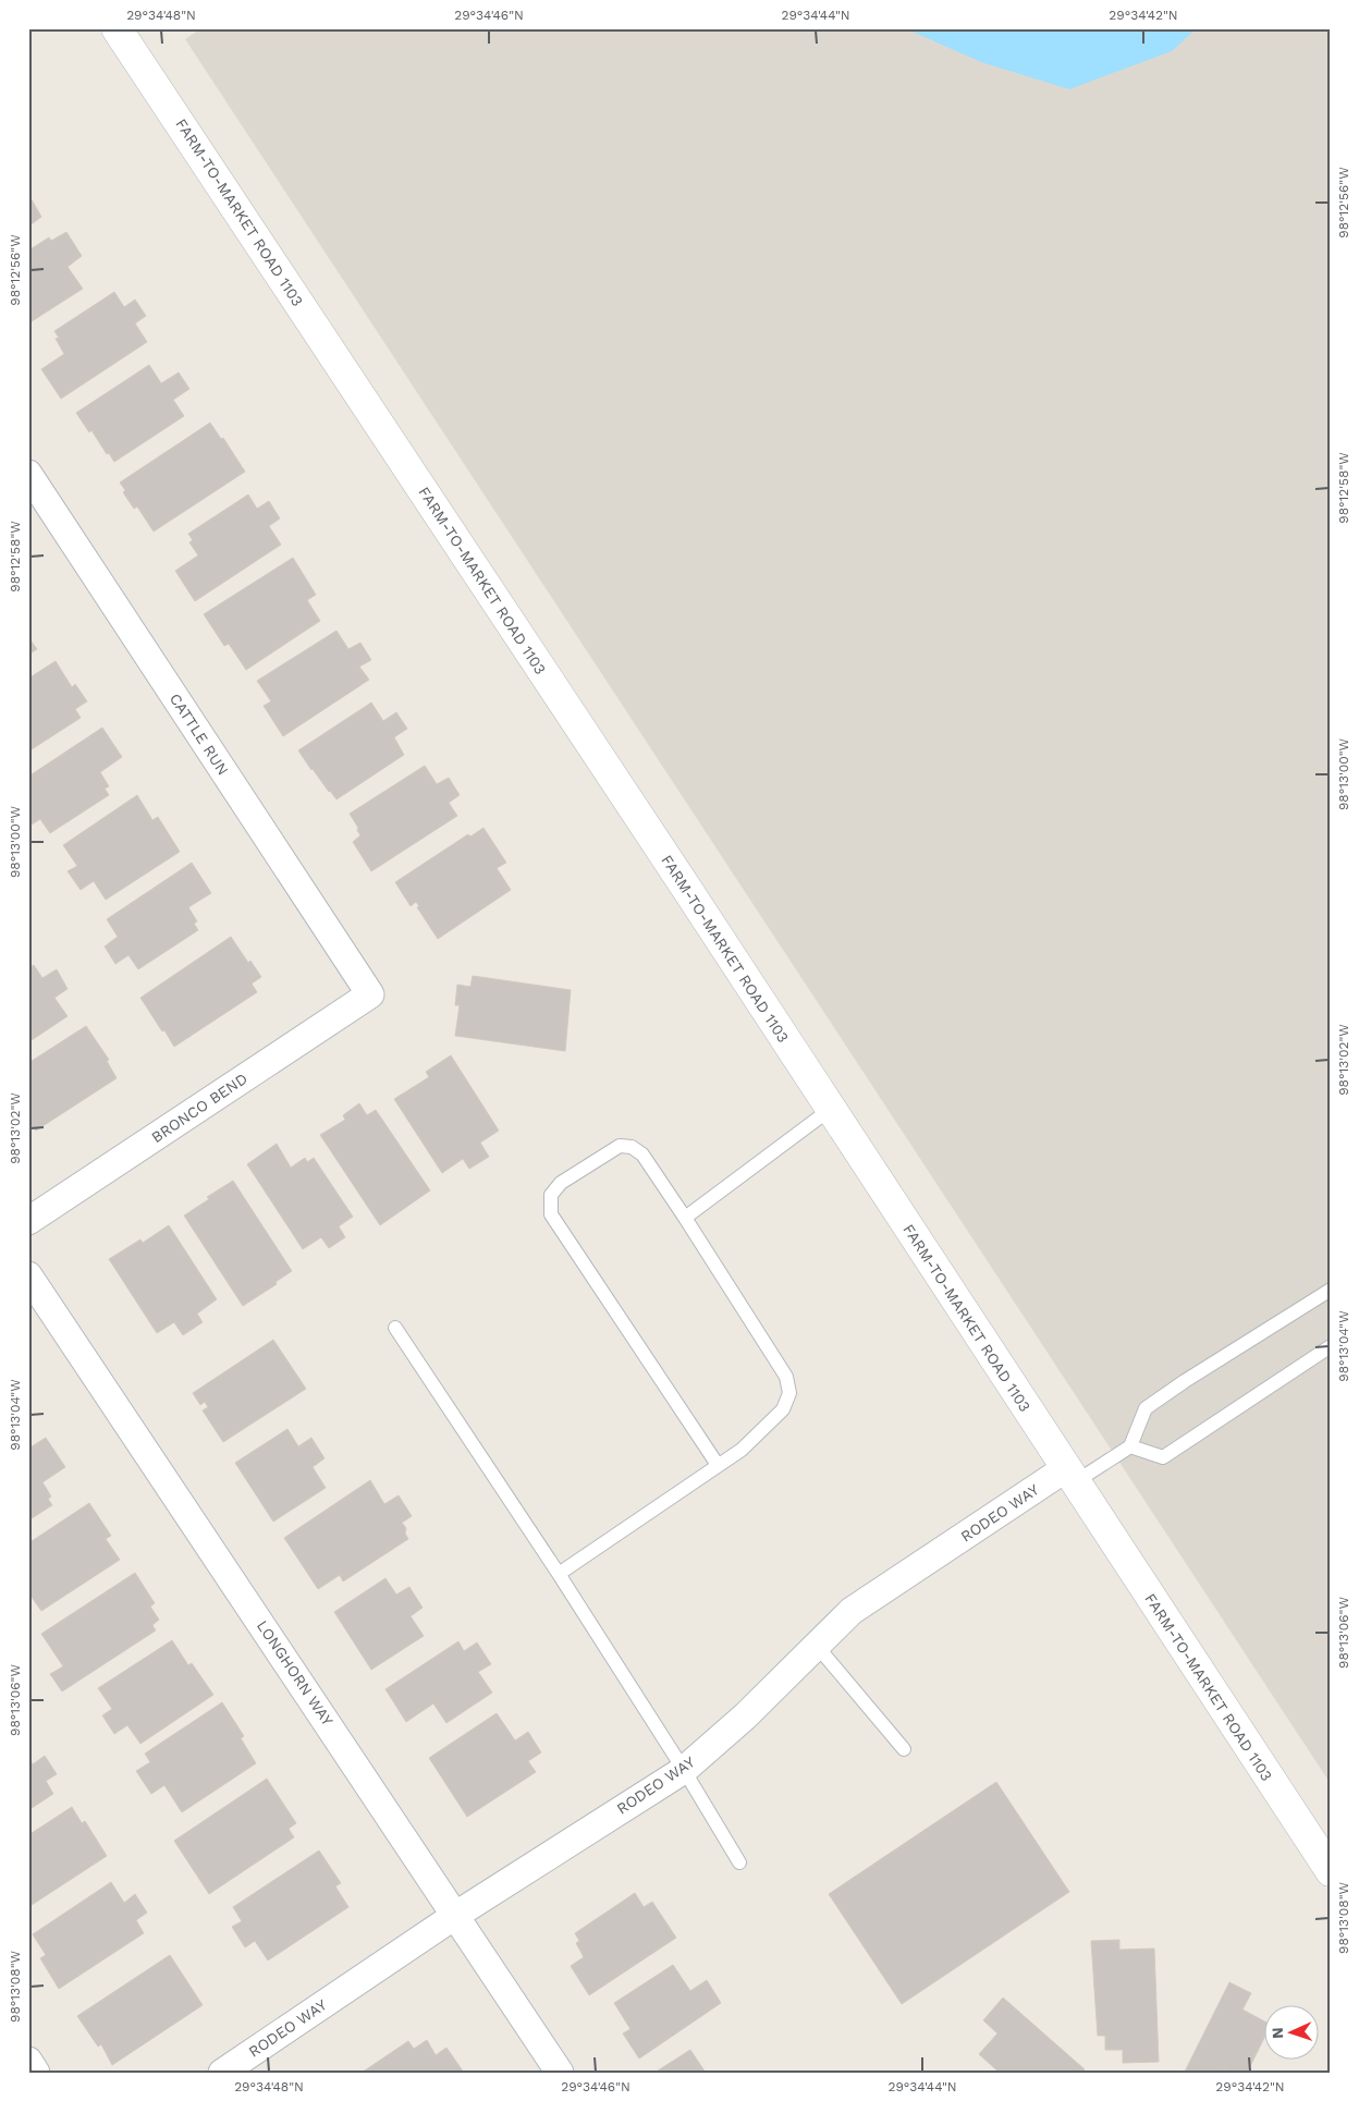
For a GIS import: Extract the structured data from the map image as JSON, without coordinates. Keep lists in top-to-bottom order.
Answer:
{
  "streets": {
    "main road": ["FARM-TO-MARKET ROAD 1103"],
    "street": [
      "CATTLE RUN",
      "BRONCO BEND",
      "RODEO WAY",
      "LONGHORN WAY"
    ]
  },
  "crossings": [
    ["FARM-TO-MARKET ROAD 1103", "RODEO WAY"],
    ["CATTLE RUN", "BRONCO BEND"],
    ["RODEO WAY", "LONGHORN WAY"]
  ],
  "north": "left",
  "coordinates": [
    "29°34'48\"N",
    "29°34'46\"N",
    "29°34'44\"N",
    "29°34'42\"N",
    "98°12'56\"W",
    "98°12'58\"W",
    "98°13'00\"W",
    "98°13'02\"W",
    "98°13'04\"W",
    "98°13'06\"W",
    "98°13'08\"W"
  ]
}
